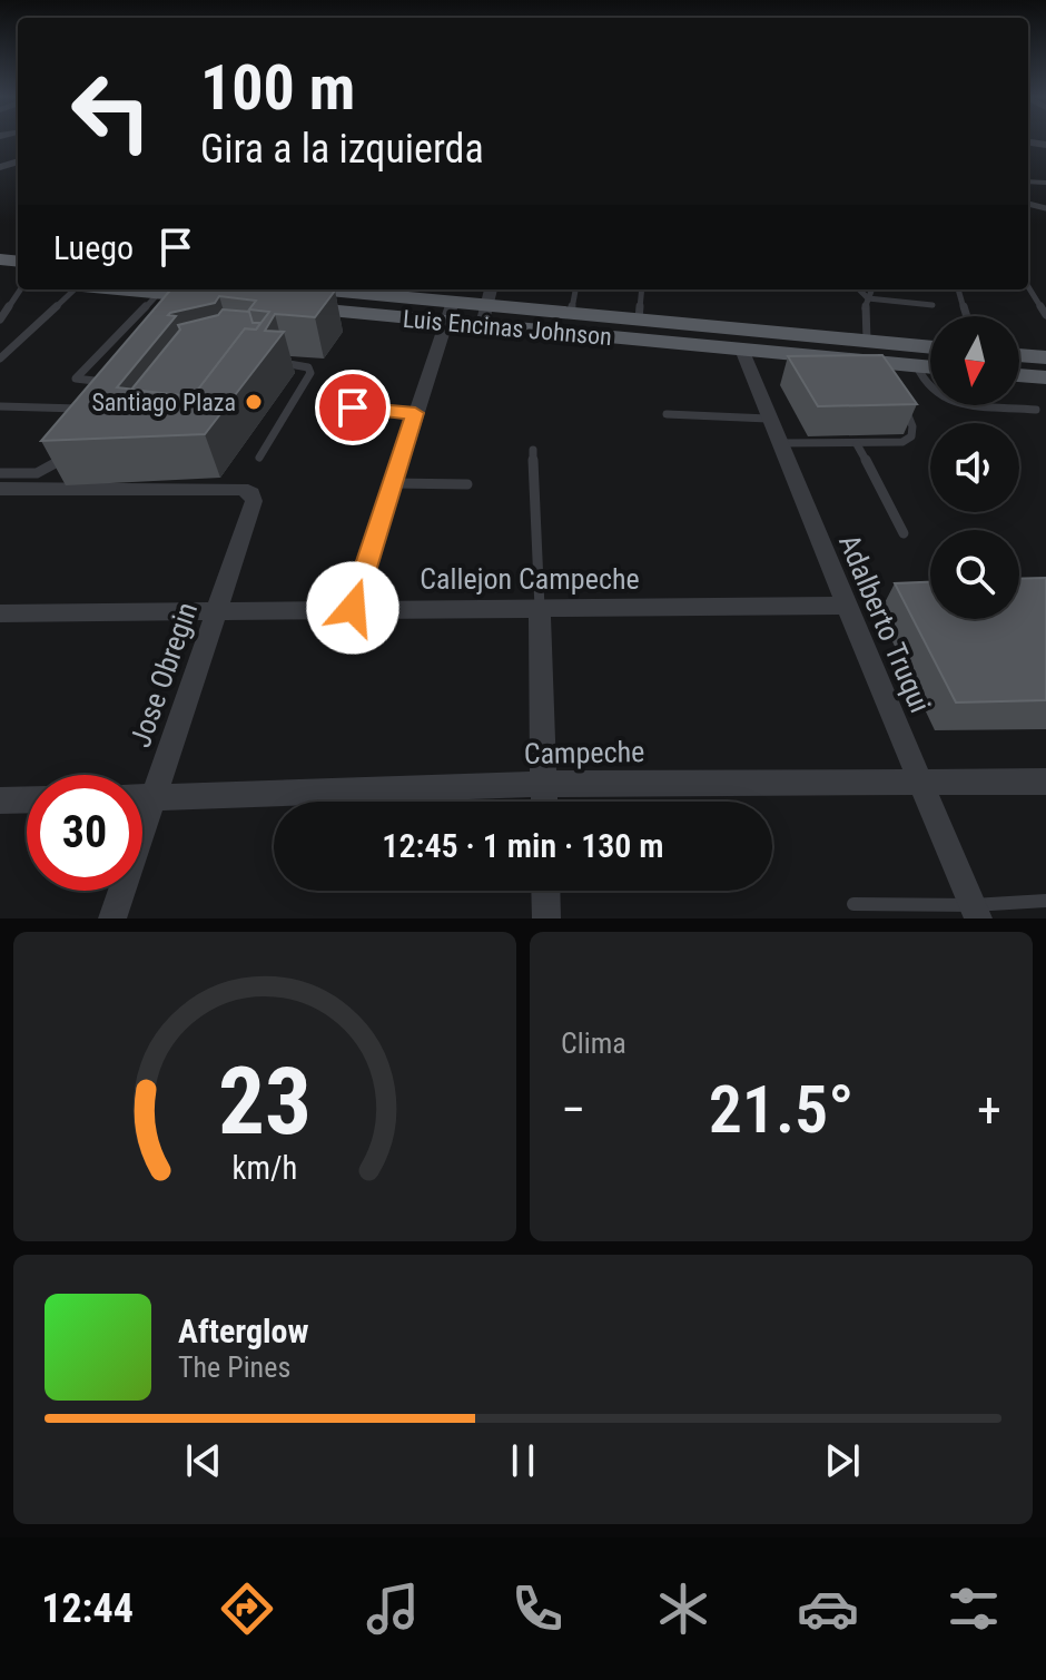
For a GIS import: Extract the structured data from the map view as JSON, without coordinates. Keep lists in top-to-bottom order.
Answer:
{
  "streets": {
    "main road": ["Luis Encinas Johnson"],
    "street": [
      "Callejon Campeche",
      "Adalberto Truqui",
      "Jose Obregin",
      "Campeche"
    ]
  },
  "crossings": [
    ["Luis Encinas Johnson", "Adalberto Truqui"],
    ["Callejon Campeche", "Adalberto Truqui"],
    ["Callejon Campeche", "Jose Obregin"],
    ["Adalberto Truqui", "Campeche"],
    ["Jose Obregin", "Campeche"]
  ],
  "places": ["Santiago Plaza"],
  "north": "bottom",
  "page": {
    "turn": ["100 m", "Gira a la izquierda"],
    "then": "Luego",
    "limit": "30",
    "trip": "12:45 · 1 min · 130 m",
    "tile": "Clima",
    "heat": ["−", "21.5°", "+"],
    "song": ["Afterglow", "The Pines"],
    "tabs": "12:44",
    "gauge": ["23", "km/h"]
  }
}
